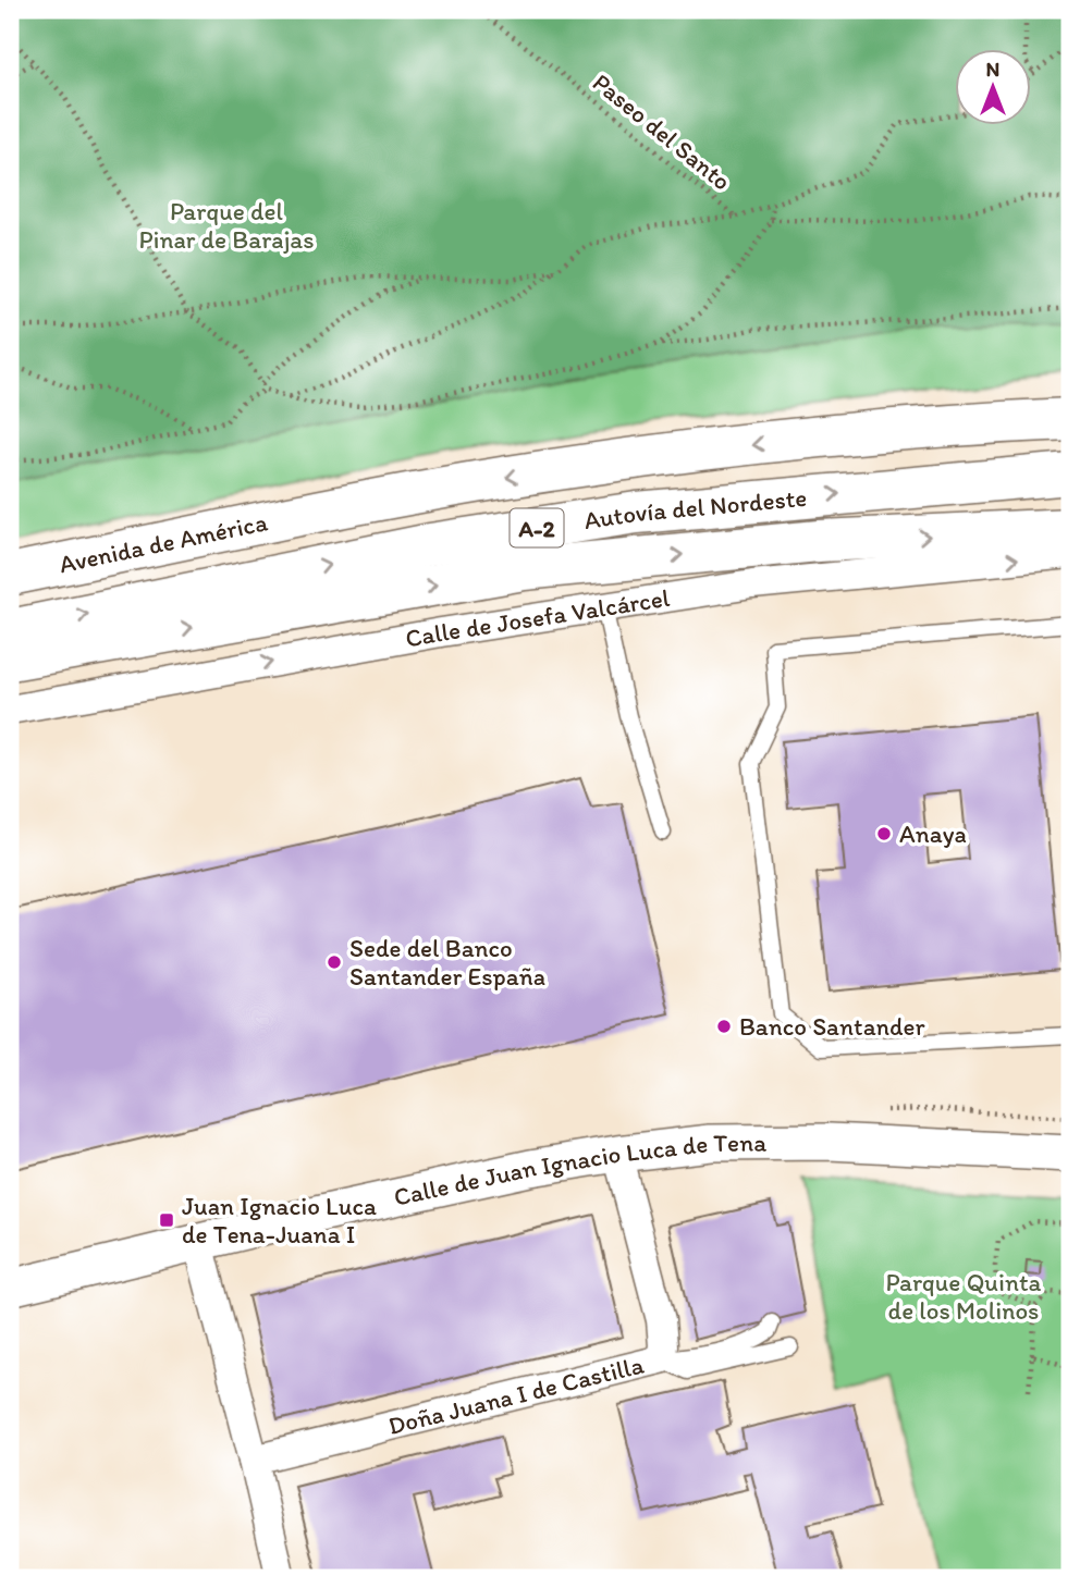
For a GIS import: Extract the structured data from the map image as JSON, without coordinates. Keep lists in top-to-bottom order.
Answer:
{
  "streets": {
    "highway": ["Autovía del Nordeste", "A-2", "Avenida de América"],
    "street": ["Calle de Josefa Valcárcel", "Calle de Juan Ignacio Luca de Tena", "Doña Juana I de Castilla"],
    "path": ["Paseo del Santo"]
  },
  "crossings": [
    ["A-2", "Avenida de América"],
    ["Calle de Juan Ignacio Luca de Tena", "Doña Juana I de Castilla"]
  ],
  "one_way": ["Calle de Josefa Valcárcel"],
  "parks": ["Parque del Pinar de Barajas", "Parque Quinta de los Molinos"],
  "places": {
    "other": ["Anaya", "Sede del Banco Santander España", "Banco Santander"],
    "transit": ["Juan Ignacio Luca de Tena-Juana I"]
  },
  "north": "top"
}
